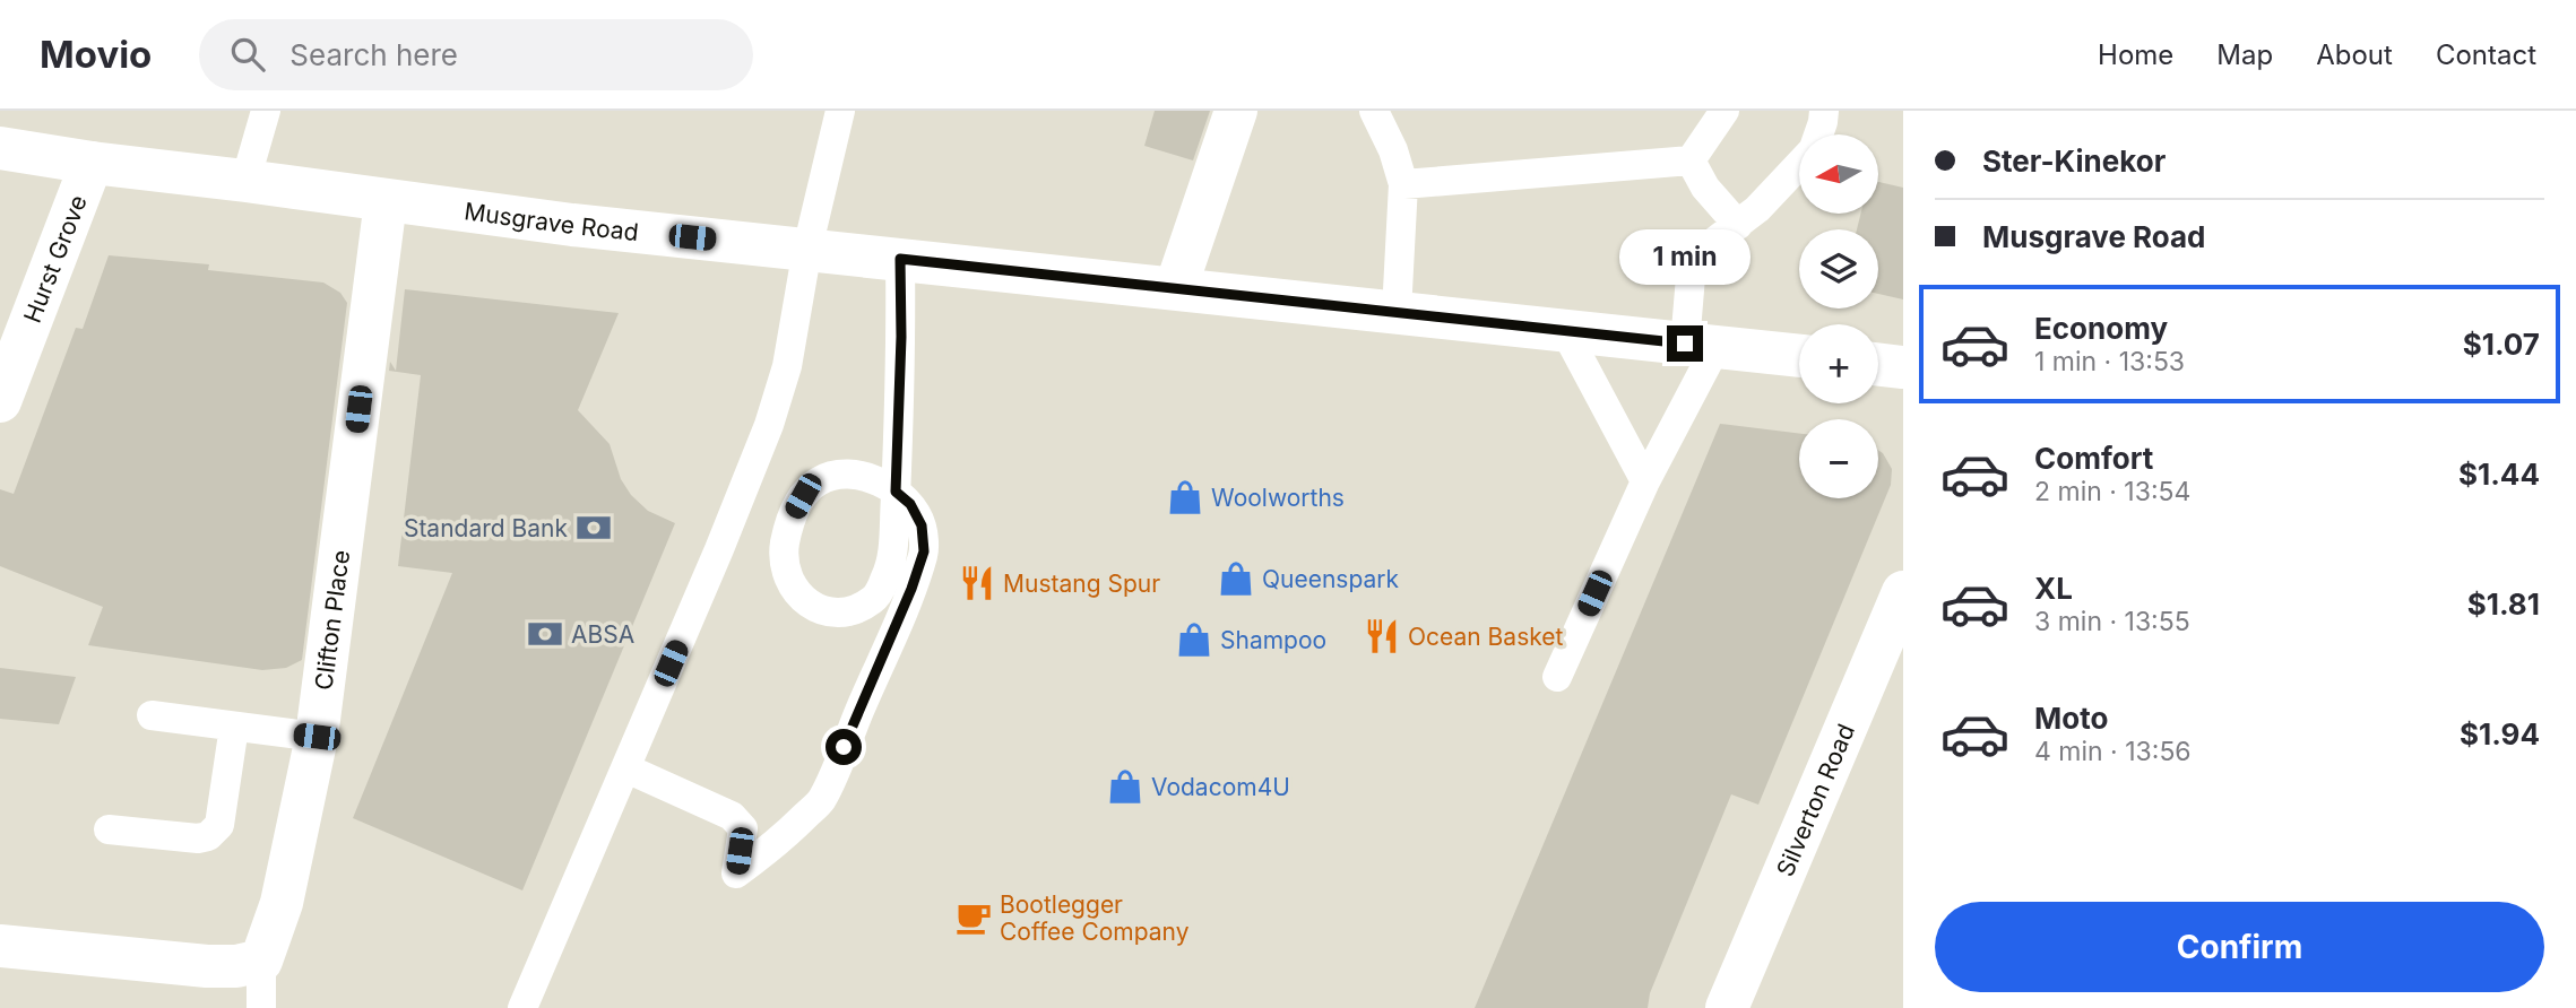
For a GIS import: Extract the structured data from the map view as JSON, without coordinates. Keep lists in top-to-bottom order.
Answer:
{
  "streets": {
    "street": [
      "Musgrave Road",
      "Hurst Grove",
      "Clifton Place",
      "Silverton Road"
    ]
  },
  "crossings": [
    ["Musgrave Road", "Hurst Grove"],
    ["Musgrave Road", "Clifton Place"]
  ],
  "places": {
    "shop": [
      "Woolworths",
      "Queenspark",
      "Shampoo",
      "Vodacom4U"
    ],
    "bank": ["Standard Bank", "ABSA"],
    "restaurant": ["Mustang Spur", "Ocean Basket"],
    "cafe": ["Bootlegger Coffee Company"]
  },
  "north": "left",
  "page": {
    "header": "Movio",
    "search": "Search here",
    "nav": [
      "Home",
      "Map",
      "About",
      "Contact"
    ],
    "banner": ["Ster-Kinekor", "Musgrave Road"],
    "map_buttons": ["+", "−"],
    "bubble": "1 min",
    "list": [
      {
        "name": "Economy",
        "note": "1 min · 13:53",
        "value": "$1.07"
      },
      {
        "name": "Comfort",
        "note": "2 min · 13:54",
        "value": "$1.44"
      },
      {
        "name": "XL",
        "note": "3 min · 13:55",
        "value": "$1.81"
      },
      {
        "name": "Moto",
        "note": "4 min · 13:56",
        "value": "$1.94"
      }
    ],
    "buttons": "Confirm"
  }
}
